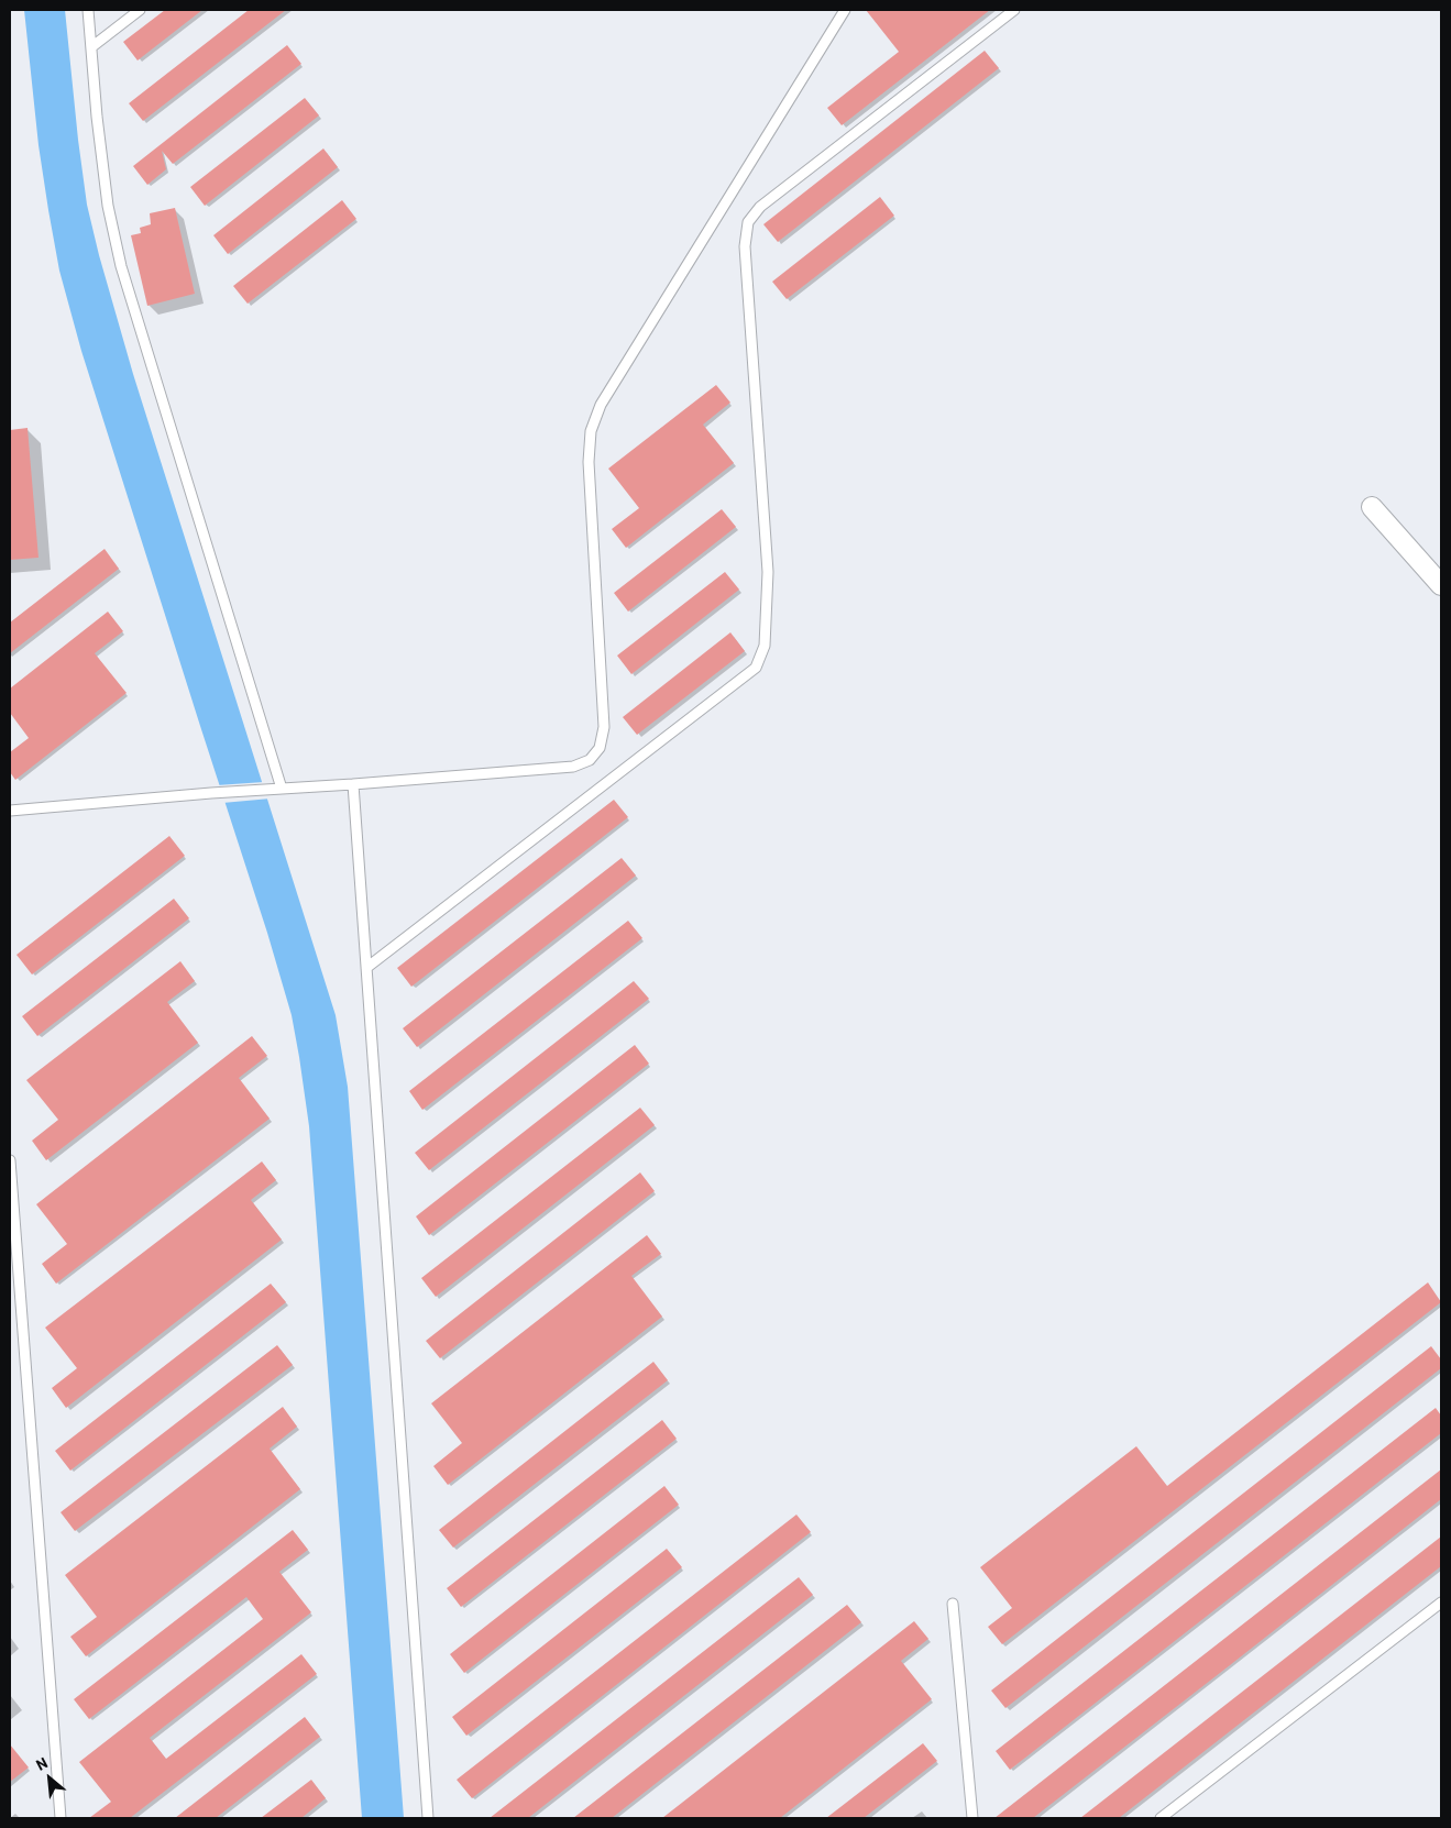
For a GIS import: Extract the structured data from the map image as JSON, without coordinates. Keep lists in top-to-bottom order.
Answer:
{
  "north": "top left"
}
